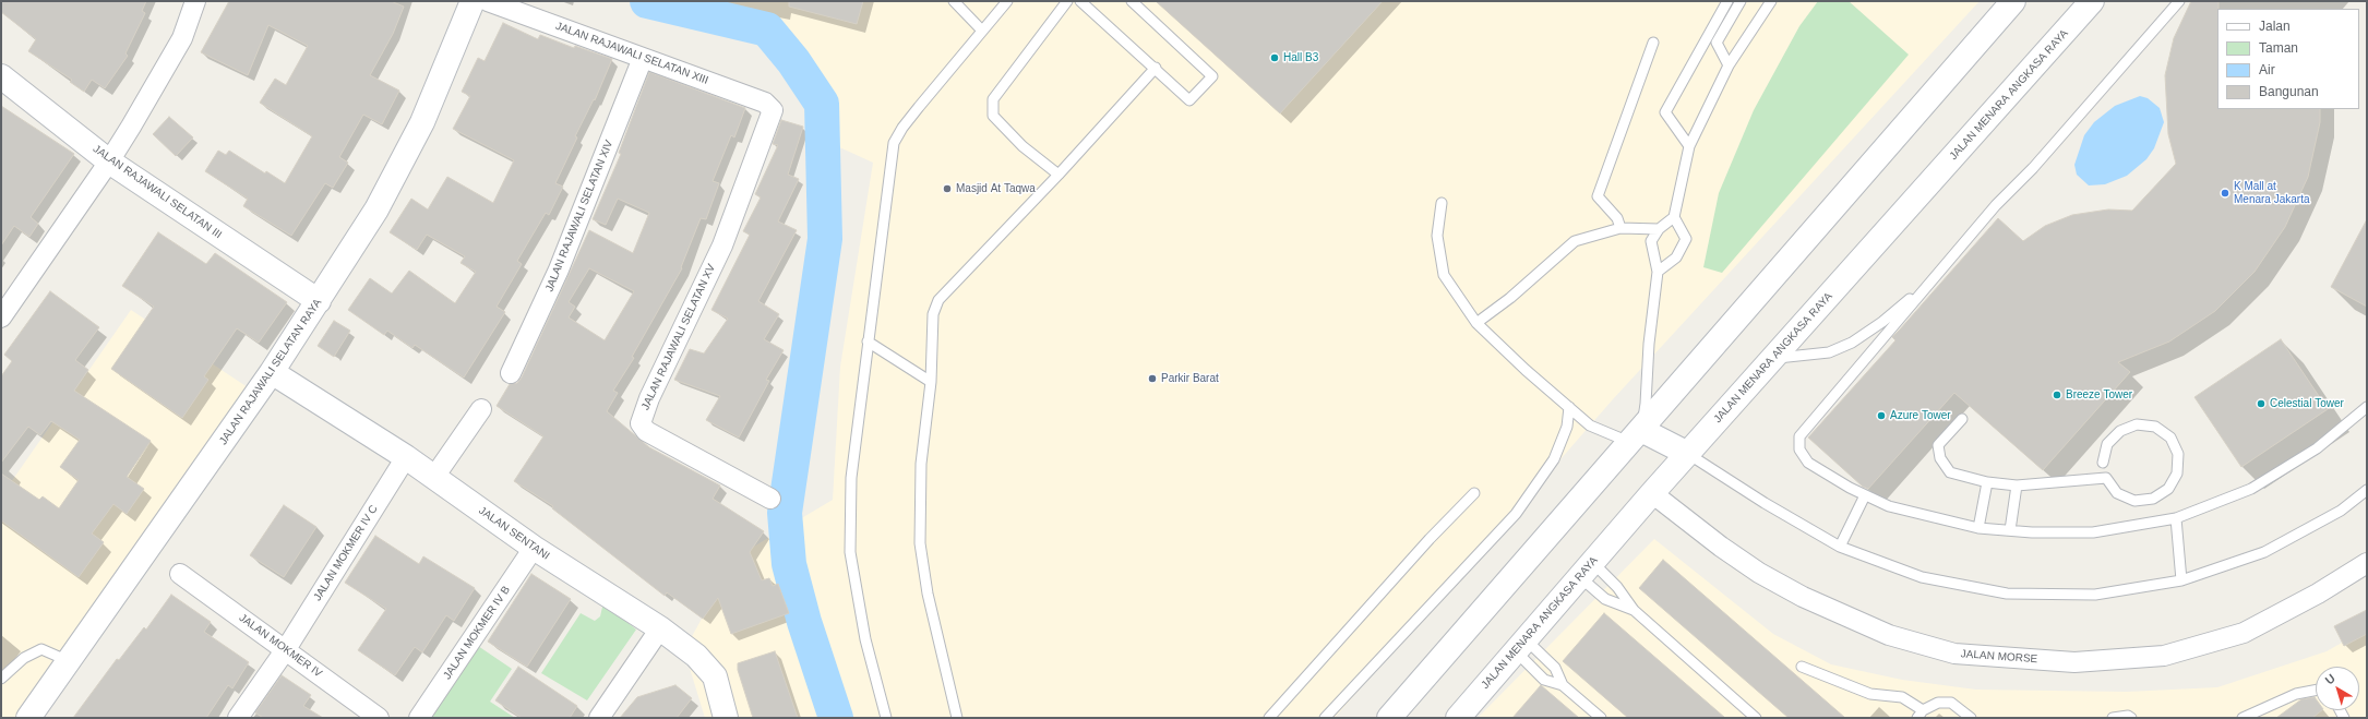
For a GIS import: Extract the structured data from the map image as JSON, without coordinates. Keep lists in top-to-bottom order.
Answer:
{
  "streets": {
    "street": [
      "JALAN RAJAWALI SELATAN XIII",
      "JALAN MENARA ANGKASA RAYA",
      "JALAN RAJAWALI SELATAN III",
      "JALAN RAJAWALI SELATAN XIV",
      "JALAN RAJAWALI SELATAN XV",
      "JALAN RAJAWALI SELATAN RAYA",
      "JALAN SENTANI",
      "JALAN MOKMER IV C",
      "JALAN MOKMER IV B",
      "JALAN MOKMER IV",
      "JALAN MORSE"
    ]
  },
  "crossings": [
    ["JALAN RAJAWALI SELATAN XIII", "JALAN RAJAWALI SELATAN XIV"],
    ["JALAN RAJAWALI SELATAN XIII", "JALAN RAJAWALI SELATAN XV"],
    ["JALAN MENARA ANGKASA RAYA", "JALAN MORSE"],
    ["JALAN RAJAWALI SELATAN III", "JALAN RAJAWALI SELATAN RAYA"],
    ["JALAN RAJAWALI SELATAN RAYA", "JALAN SENTANI"],
    ["JALAN SENTANI", "JALAN MOKMER IV C"],
    ["JALAN SENTANI", "JALAN MOKMER IV B"],
    ["JALAN MOKMER IV C", "JALAN MOKMER IV"]
  ],
  "places": [
    "Hall B3",
    "Masjid At Taqwa",
    "K Mall at Menara Jakarta",
    "Parkir Barat",
    "Breeze Tower",
    "Celestial Tower",
    "Azure Tower"
  ],
  "legend": [
    "Jalan",
    "Taman",
    "Air",
    "Bangunan"
  ],
  "north": "top left"
}
